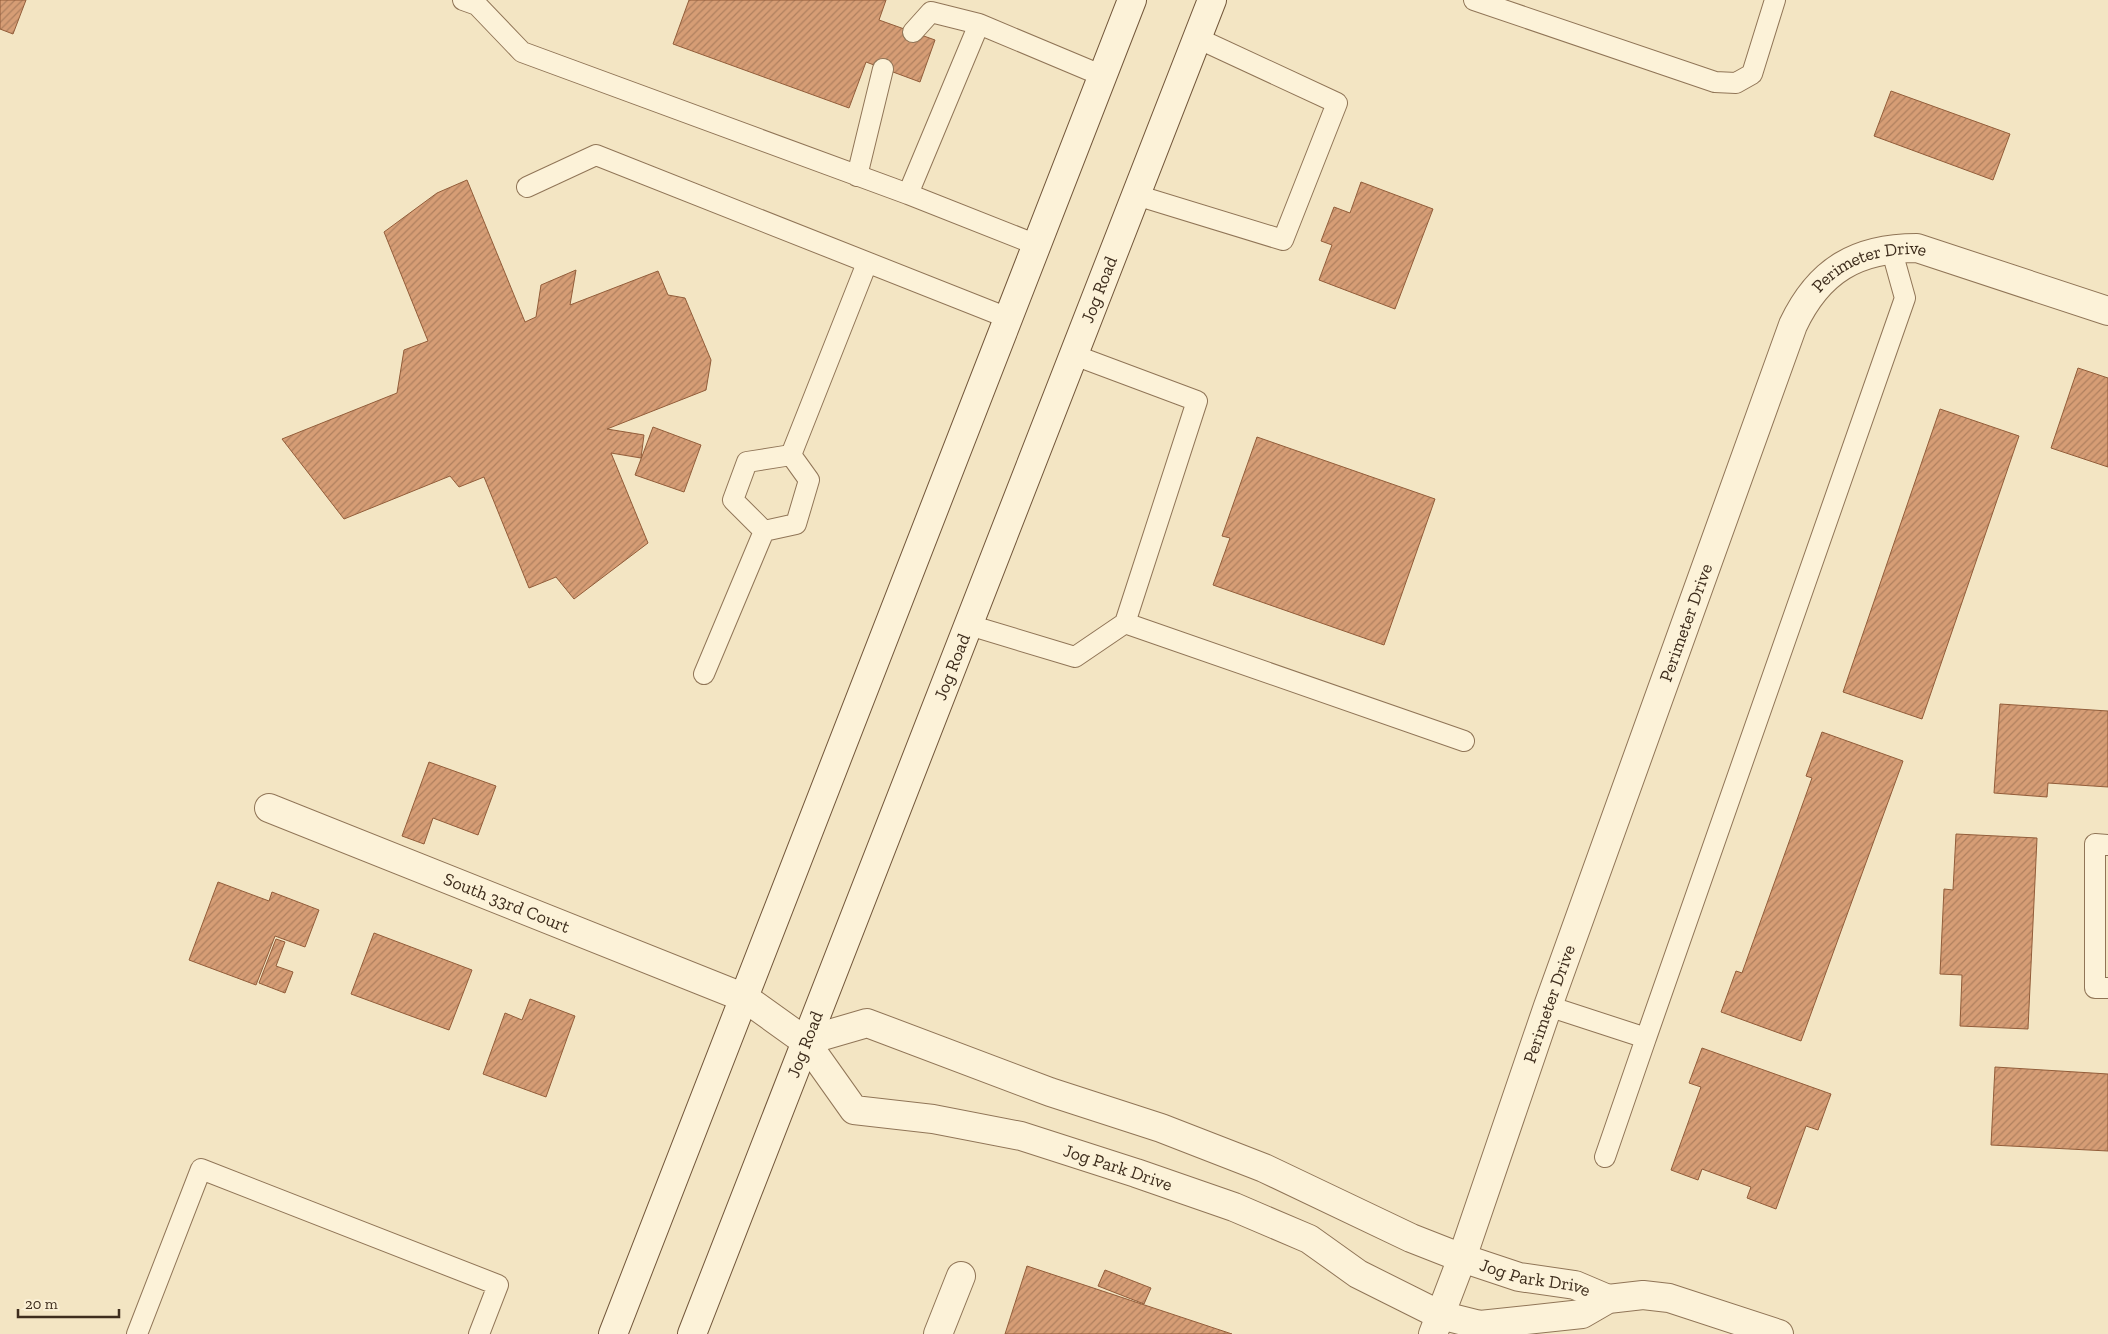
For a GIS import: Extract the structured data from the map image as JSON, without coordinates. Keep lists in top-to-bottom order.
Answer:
{
  "streets": {
    "street": [
      "Perimeter Drive",
      "Jog Road",
      "South 33rd Court",
      "Jog Park Drive"
    ]
  },
  "crossings": [
    ["Perimeter Drive", "Jog Park Drive"],
    ["Jog Road", "Jog Park Drive"],
    ["South 33rd Court", "Jog Park Drive"]
  ],
  "scale_bar": "20 m"
}
